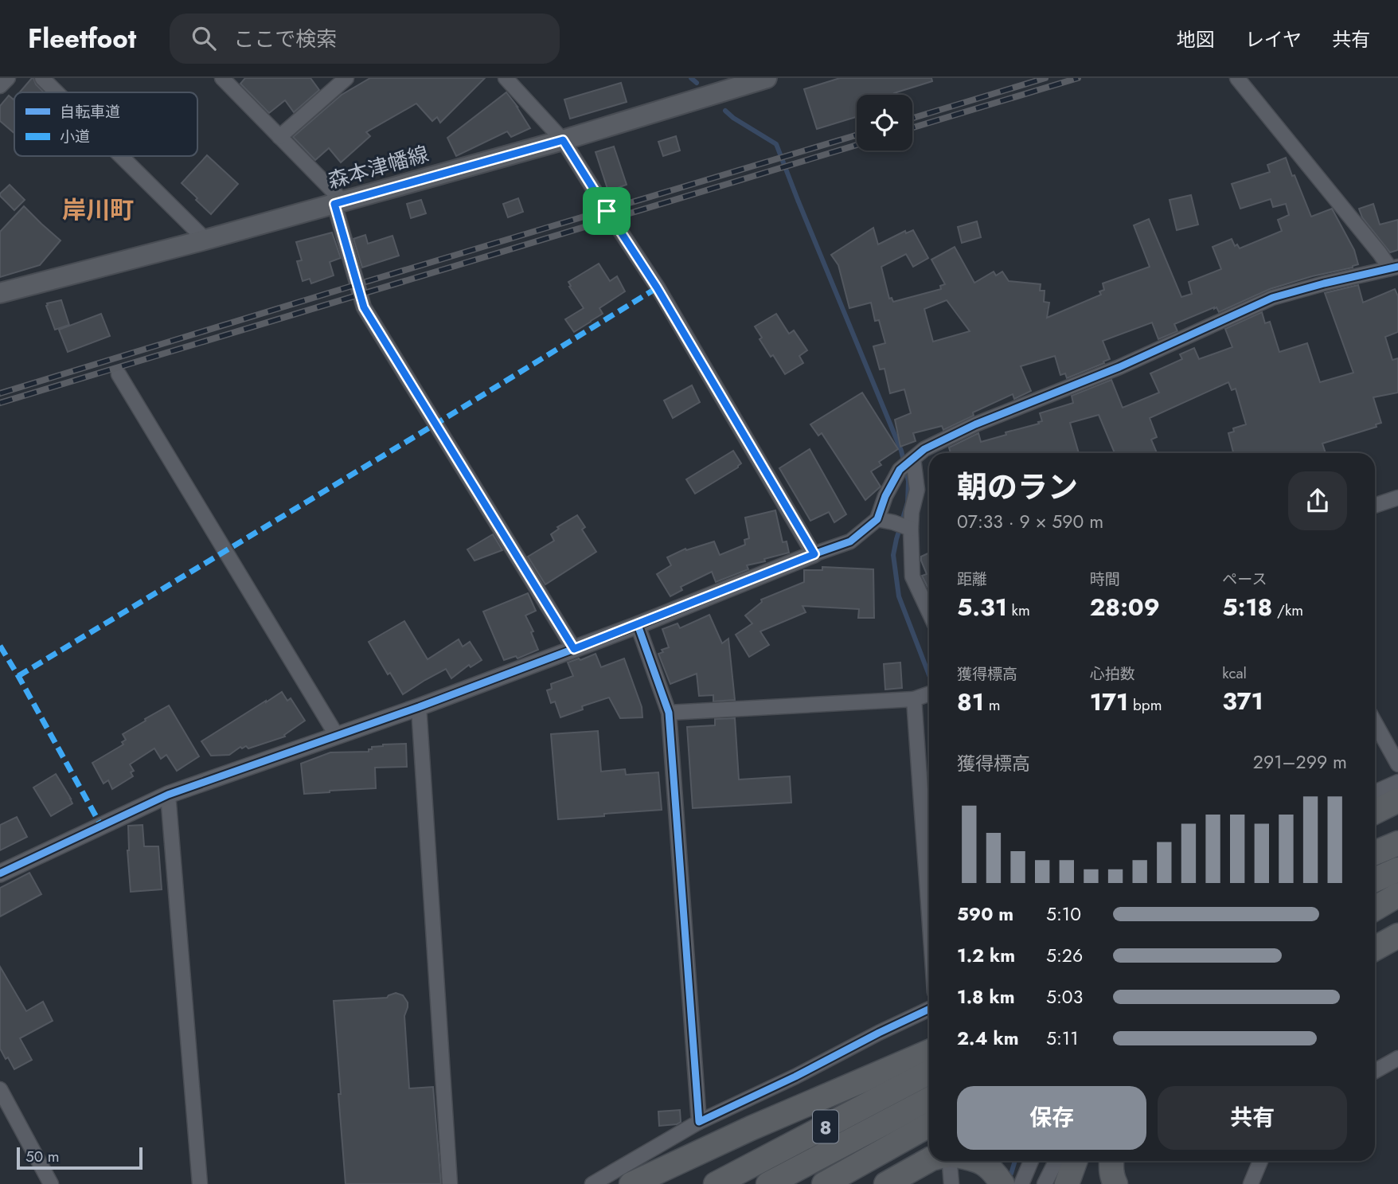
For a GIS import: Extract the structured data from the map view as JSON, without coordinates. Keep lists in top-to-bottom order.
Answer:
{
  "streets": {
    "highway": ["8"],
    "main road": ["森本津幡線"]
  },
  "districts": ["岸川町"],
  "legend": ["自転車道", "小道"],
  "scale_bar": "50 m",
  "page": {
    "header": "Fleetfoot",
    "search": "ここで検索",
    "nav": ["地図", "レイヤ", "共有"],
    "heading": ["朝のラン", "07:33 · 9 × 590 m"],
    "stats": [
      ["距離", "5.31 km"],
      ["時間", "28:09"],
      ["ペース", "5:18 /km"],
      ["獲得標高", "81 m"],
      ["心拍数", "171 bpm"],
      ["kcal", "371"]
    ],
    "chart": ["獲得標高", "291–299 m"],
    "list": [
      {
        "name": "590 m",
        "note": "5:10"
      },
      {
        "name": "1.2 km",
        "note": "5:26"
      },
      {
        "name": "1.8 km",
        "note": "5:03"
      },
      {
        "name": "2.4 km",
        "note": "5:11"
      }
    ],
    "buttons": ["保存", "共有"],
    "scale": "50 m"
  }
}
